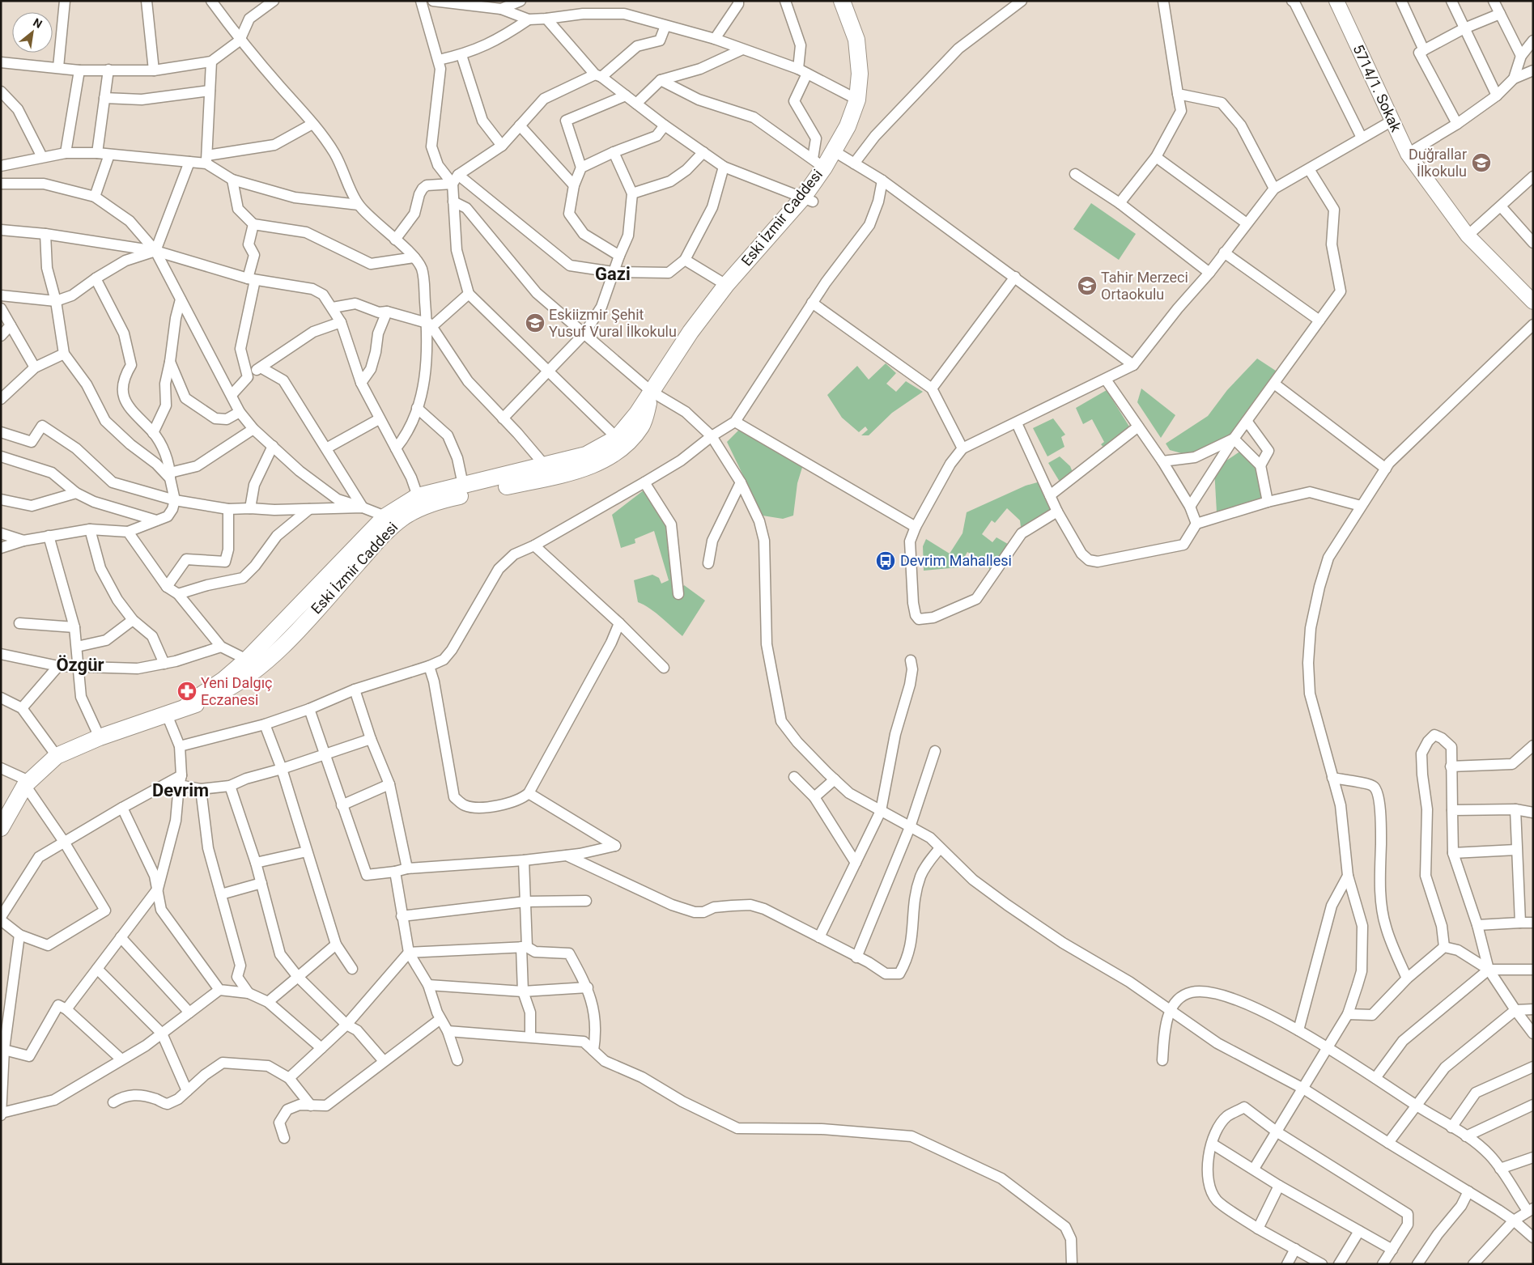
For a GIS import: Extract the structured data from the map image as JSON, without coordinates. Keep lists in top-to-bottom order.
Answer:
{
  "streets": {
    "main road": ["5714/1. Sokak", "Eski İzmir Caddesi"]
  },
  "districts": ["Gazi", "Özgür", "Devrim"],
  "places": {
    "school or university": ["Duğrallar İlkokulu", "Tahir Merzeci Ortaokulu", "Eskiizmir Şehit Yusuf Vural İlkokulu"],
    "bus stop": ["Devrim Mahallesi"],
    "pharmacy": ["Yeni Dalgıç Eczanesi"]
  },
  "north": "top right"
}
